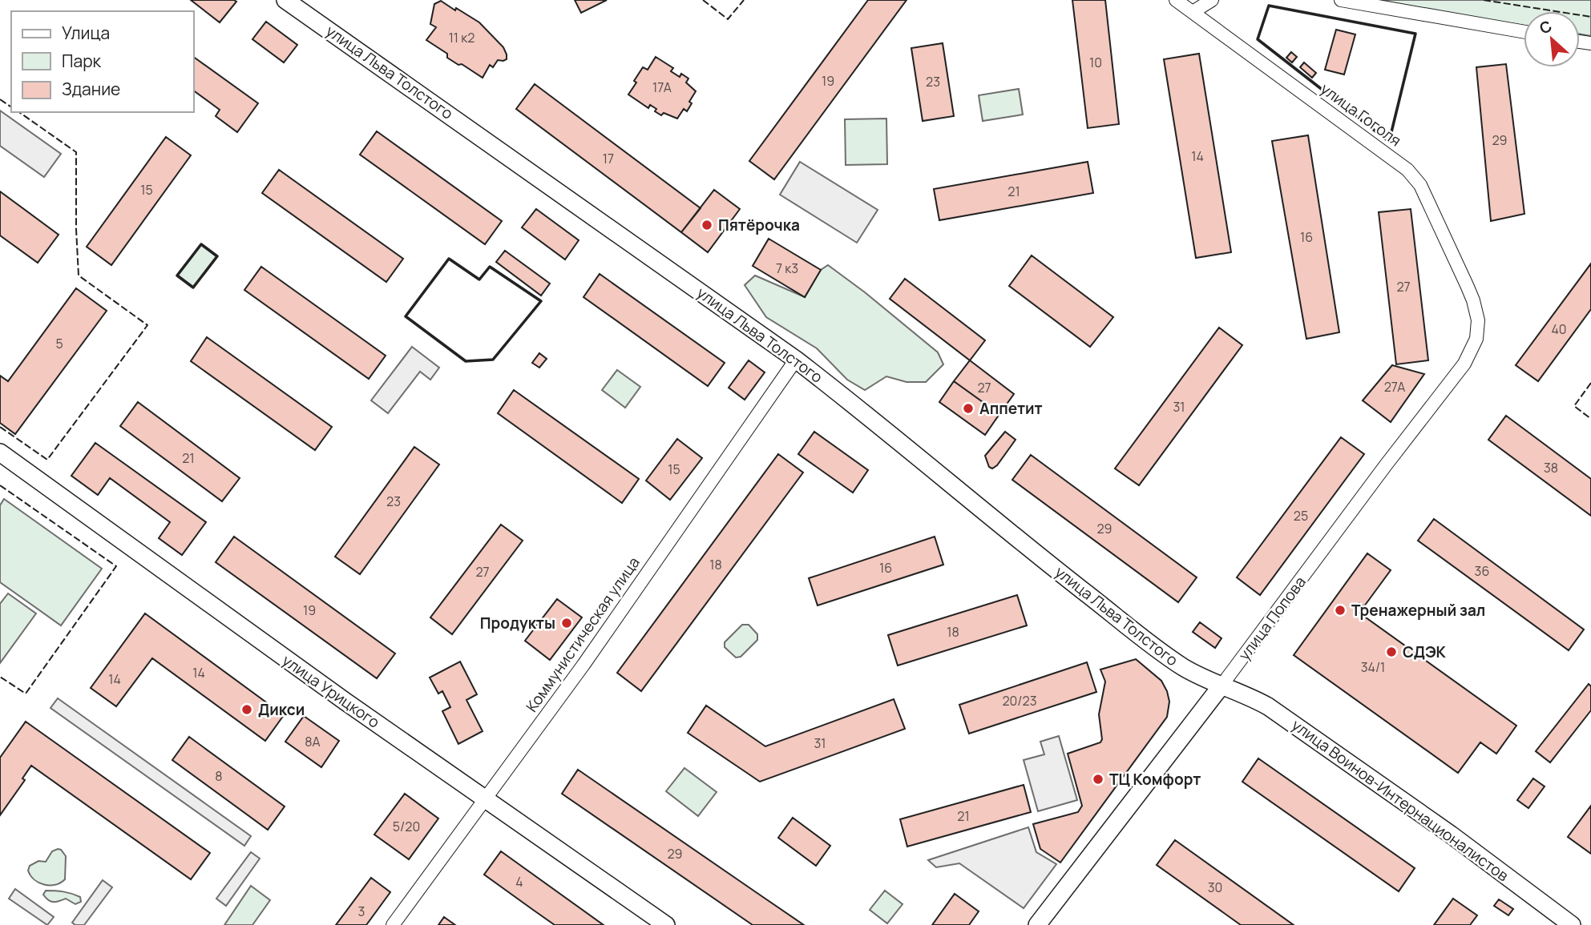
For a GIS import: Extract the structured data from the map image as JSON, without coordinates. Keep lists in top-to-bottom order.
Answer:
{
  "streets": {
    "street": [
      "улица Льва Толстого",
      "улица Гоголя",
      "улица Попова",
      "Коммунистическая улица",
      "улица Урицкого",
      "улица Воинов-Интернационалистов"
    ]
  },
  "crossings": [
    ["улица Льва Толстого", "улица Попова"],
    ["улица Льва Толстого", "Коммунистическая улица"],
    ["улица Льва Толстого", "улица Воинов-Интернационалистов"],
    ["улица Гоголя", "улица Попова"],
    ["улица Попова", "улица Воинов-Интернационалистов"],
    ["Коммунистическая улица", "улица Урицкого"]
  ],
  "places": [
    "Пятёрочка",
    "Аппетит",
    "Тренажерный зал",
    "Продукты",
    "СДЭК",
    "Дикси",
    "ТЦ Комфорт"
  ],
  "house_numbers": [
    "11 к2",
    "10",
    "19",
    "23",
    "17А",
    "29",
    "14",
    "17",
    "15",
    "21",
    "16",
    "7 к3",
    "27",
    "40",
    "5",
    "27А",
    "27",
    "31",
    "21",
    "38",
    "15",
    "23",
    "25",
    "29",
    "18",
    "16",
    "36",
    "27",
    "19",
    "18",
    "34/1",
    "14",
    "14",
    "20/23",
    "8А",
    "31",
    "8",
    "21",
    "5/20",
    "29",
    "4",
    "30",
    "3"
  ],
  "legend": ["Улица", "Парк", "Здание"],
  "north": "top left"
}
